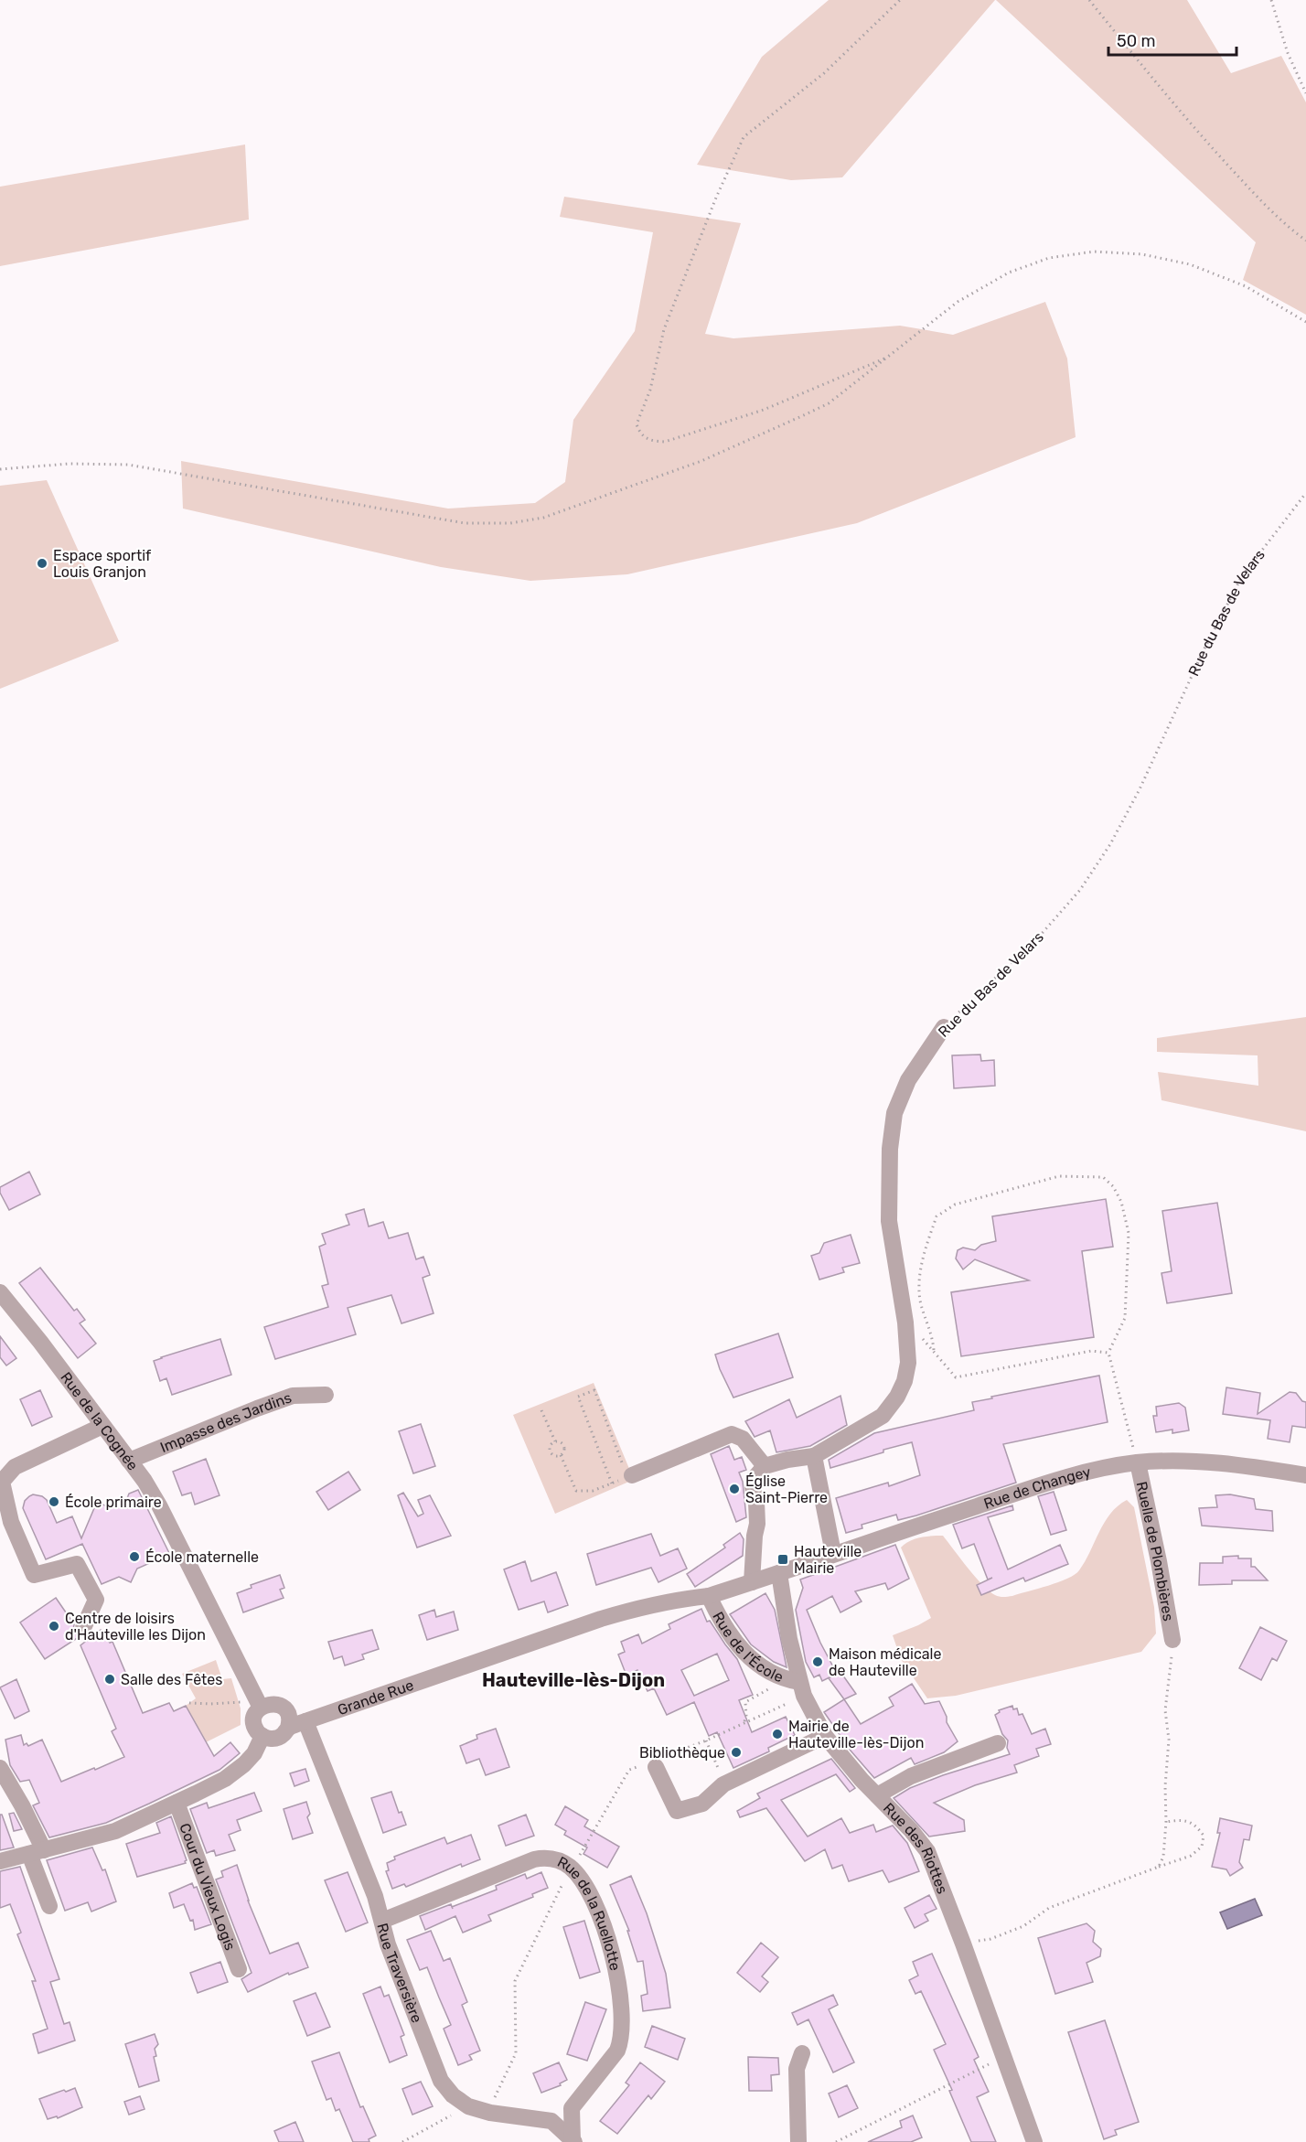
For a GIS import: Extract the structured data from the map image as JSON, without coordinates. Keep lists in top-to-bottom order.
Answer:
{
  "streets": {
    "street": [
      "Rue du Bas de Velars",
      "Rue de la Cognée",
      "Impasse des Jardins",
      "Rue de Changey",
      "Ruelle de Plombières",
      "Rue de l'École",
      "Grande Rue",
      "Rue des Riottes",
      "Cour du Vieux Logis",
      "Rue de la Ruellotte",
      "Rue Traversière"
    ]
  },
  "crossings": [
    ["Rue de la Cognée", "Impasse des Jardins"],
    ["Rue de la Cognée", "Grande Rue"],
    ["Rue de Changey", "Ruelle de Plombières"],
    ["Rue de Changey", "Grande Rue"],
    ["Rue de Changey", "Rue des Riottes"],
    ["Rue de l'École", "Grande Rue"],
    ["Rue de l'École", "Rue des Riottes"],
    ["Grande Rue", "Rue des Riottes"],
    ["Grande Rue", "Rue Traversière"],
    ["Rue de la Ruellotte", "Rue Traversière"]
  ],
  "districts": ["Hauteville-lès-Dijon"],
  "places": {
    "other": [
      "Espace sportif Louis Granjon",
      "Église Saint-Pierre",
      "École primaire",
      "École maternelle",
      "Centre de loisirs d'Hauteville les Dijon",
      "Maison médicale de Hauteville",
      "Salle des Fêtes",
      "Mairie de Hauteville-lès-Dijon",
      "Bibliothèque"
    ],
    "transit": ["Hauteville Mairie"]
  },
  "scale_bar": "50 m"
}
